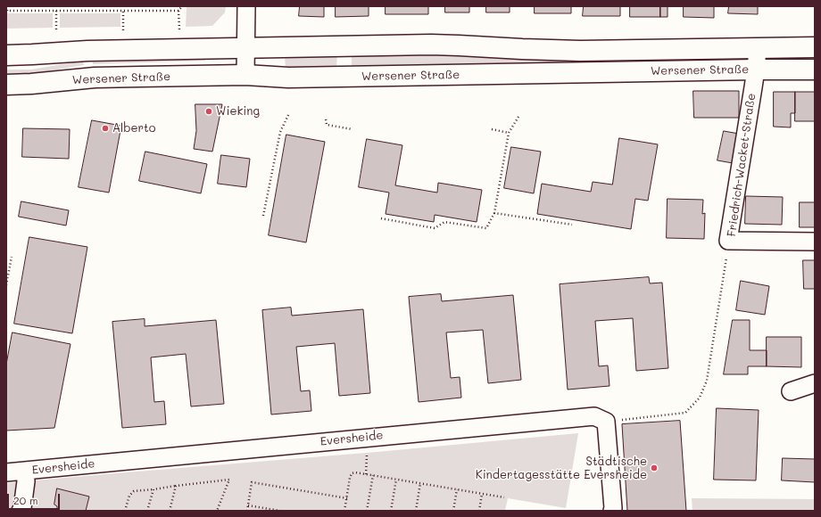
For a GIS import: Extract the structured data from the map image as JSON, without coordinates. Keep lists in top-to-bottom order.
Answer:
{
  "streets": {
    "main road": ["Wersener Straße"],
    "street": ["Friedrich-Wacket-Straße", "Eversheide"]
  },
  "crossings": [
    ["Wersener Straße", "Friedrich-Wacket-Straße"]
  ],
  "places": ["Wieking", "Alberto", "Städtische Kindertagesstätte Eversheide"],
  "scale_bar": "20 m"
}
